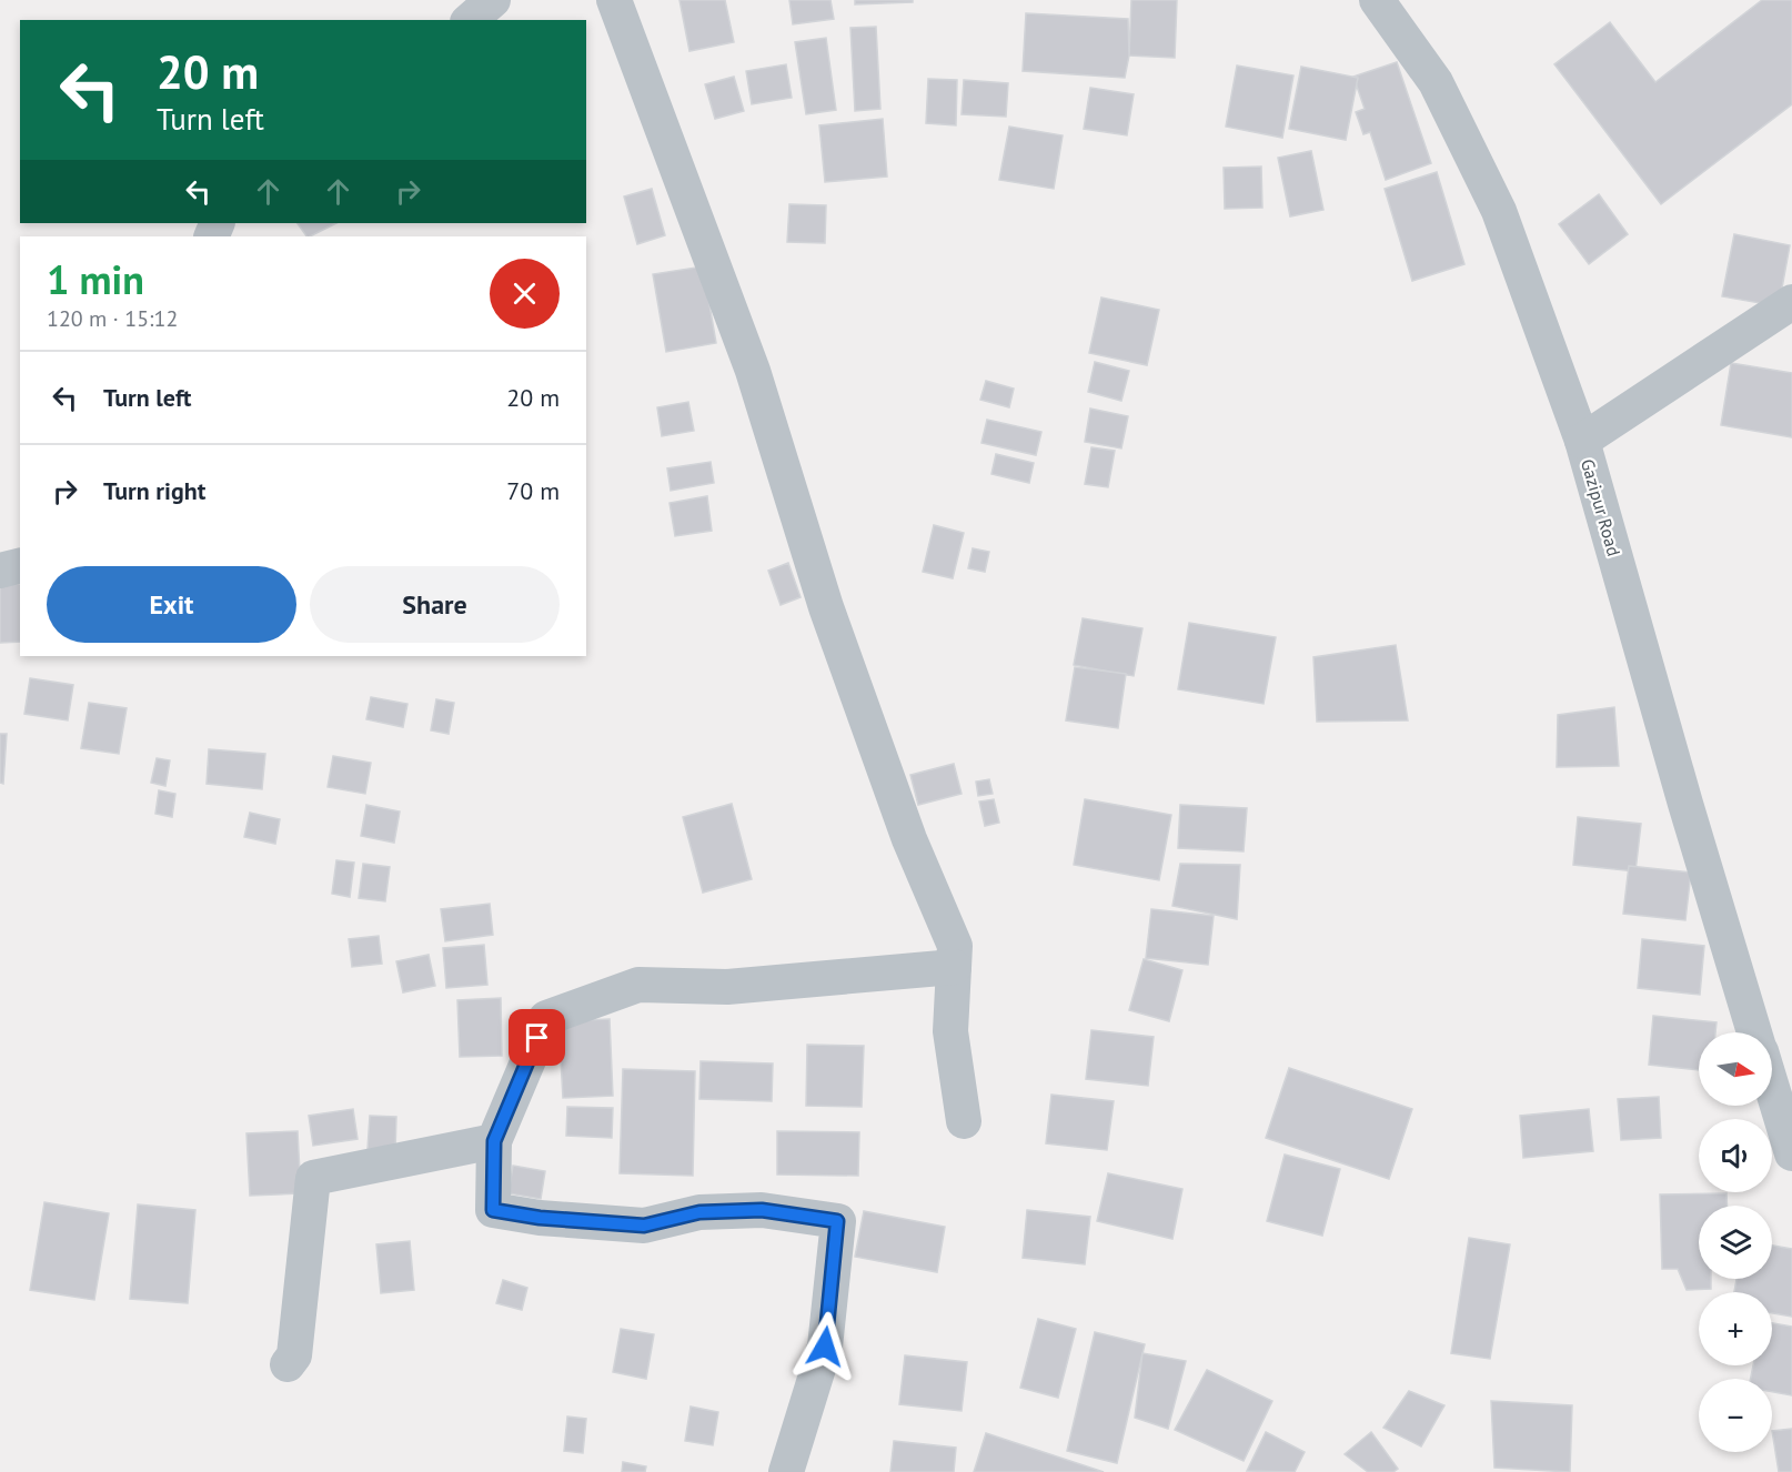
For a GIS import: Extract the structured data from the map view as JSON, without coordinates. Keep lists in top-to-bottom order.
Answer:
{
  "streets": {
    "street": ["Gazipur Road"]
  },
  "north": "right",
  "page": {
    "turn": ["20 m", "Turn left"],
    "heading": ["1 min", "120 m · 15:12"],
    "list": [
      {
        "name": "Turn left",
        "value": "20 m"
      },
      {
        "name": "Turn right",
        "value": "70 m"
      }
    ],
    "buttons": ["Exit", "Share"],
    "map_buttons": ["+", "−"]
  }
}
